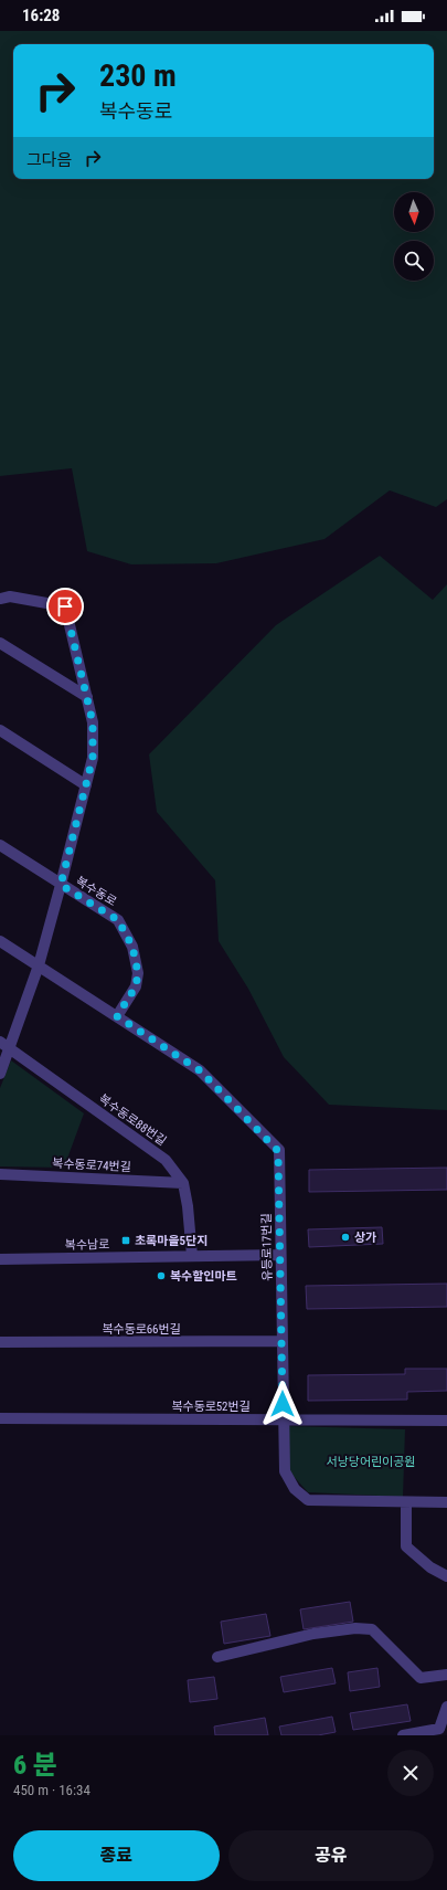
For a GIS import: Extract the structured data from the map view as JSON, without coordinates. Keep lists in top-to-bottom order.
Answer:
{
  "streets": {
    "street": [
      "복수동로",
      "복수동로88번길",
      "복수동로74번길",
      "복수남로",
      "유등로17번길",
      "복수동로66번길",
      "복수동로52번길"
    ]
  },
  "crossings": [
    ["복수동로", "유등로17번길"],
    ["복수동로88번길", "복수동로74번길"],
    ["복수동로88번길", "복수남로"],
    ["복수남로", "유등로17번길"],
    ["유등로17번길", "복수동로66번길"],
    ["유등로17번길", "복수동로52번길"]
  ],
  "parks": ["서낭당어린이공원"],
  "places": {
    "other": ["상가", "복수할인마트"],
    "transit": ["초록마을5단지"]
  },
  "north": "bottom",
  "page": {
    "status": "16:28",
    "turn": ["230 m", "복수동로"],
    "then": "그다음",
    "heading": ["6 분", "450 m · 16:34"],
    "buttons": ["종료", "공유"]
  }
}
